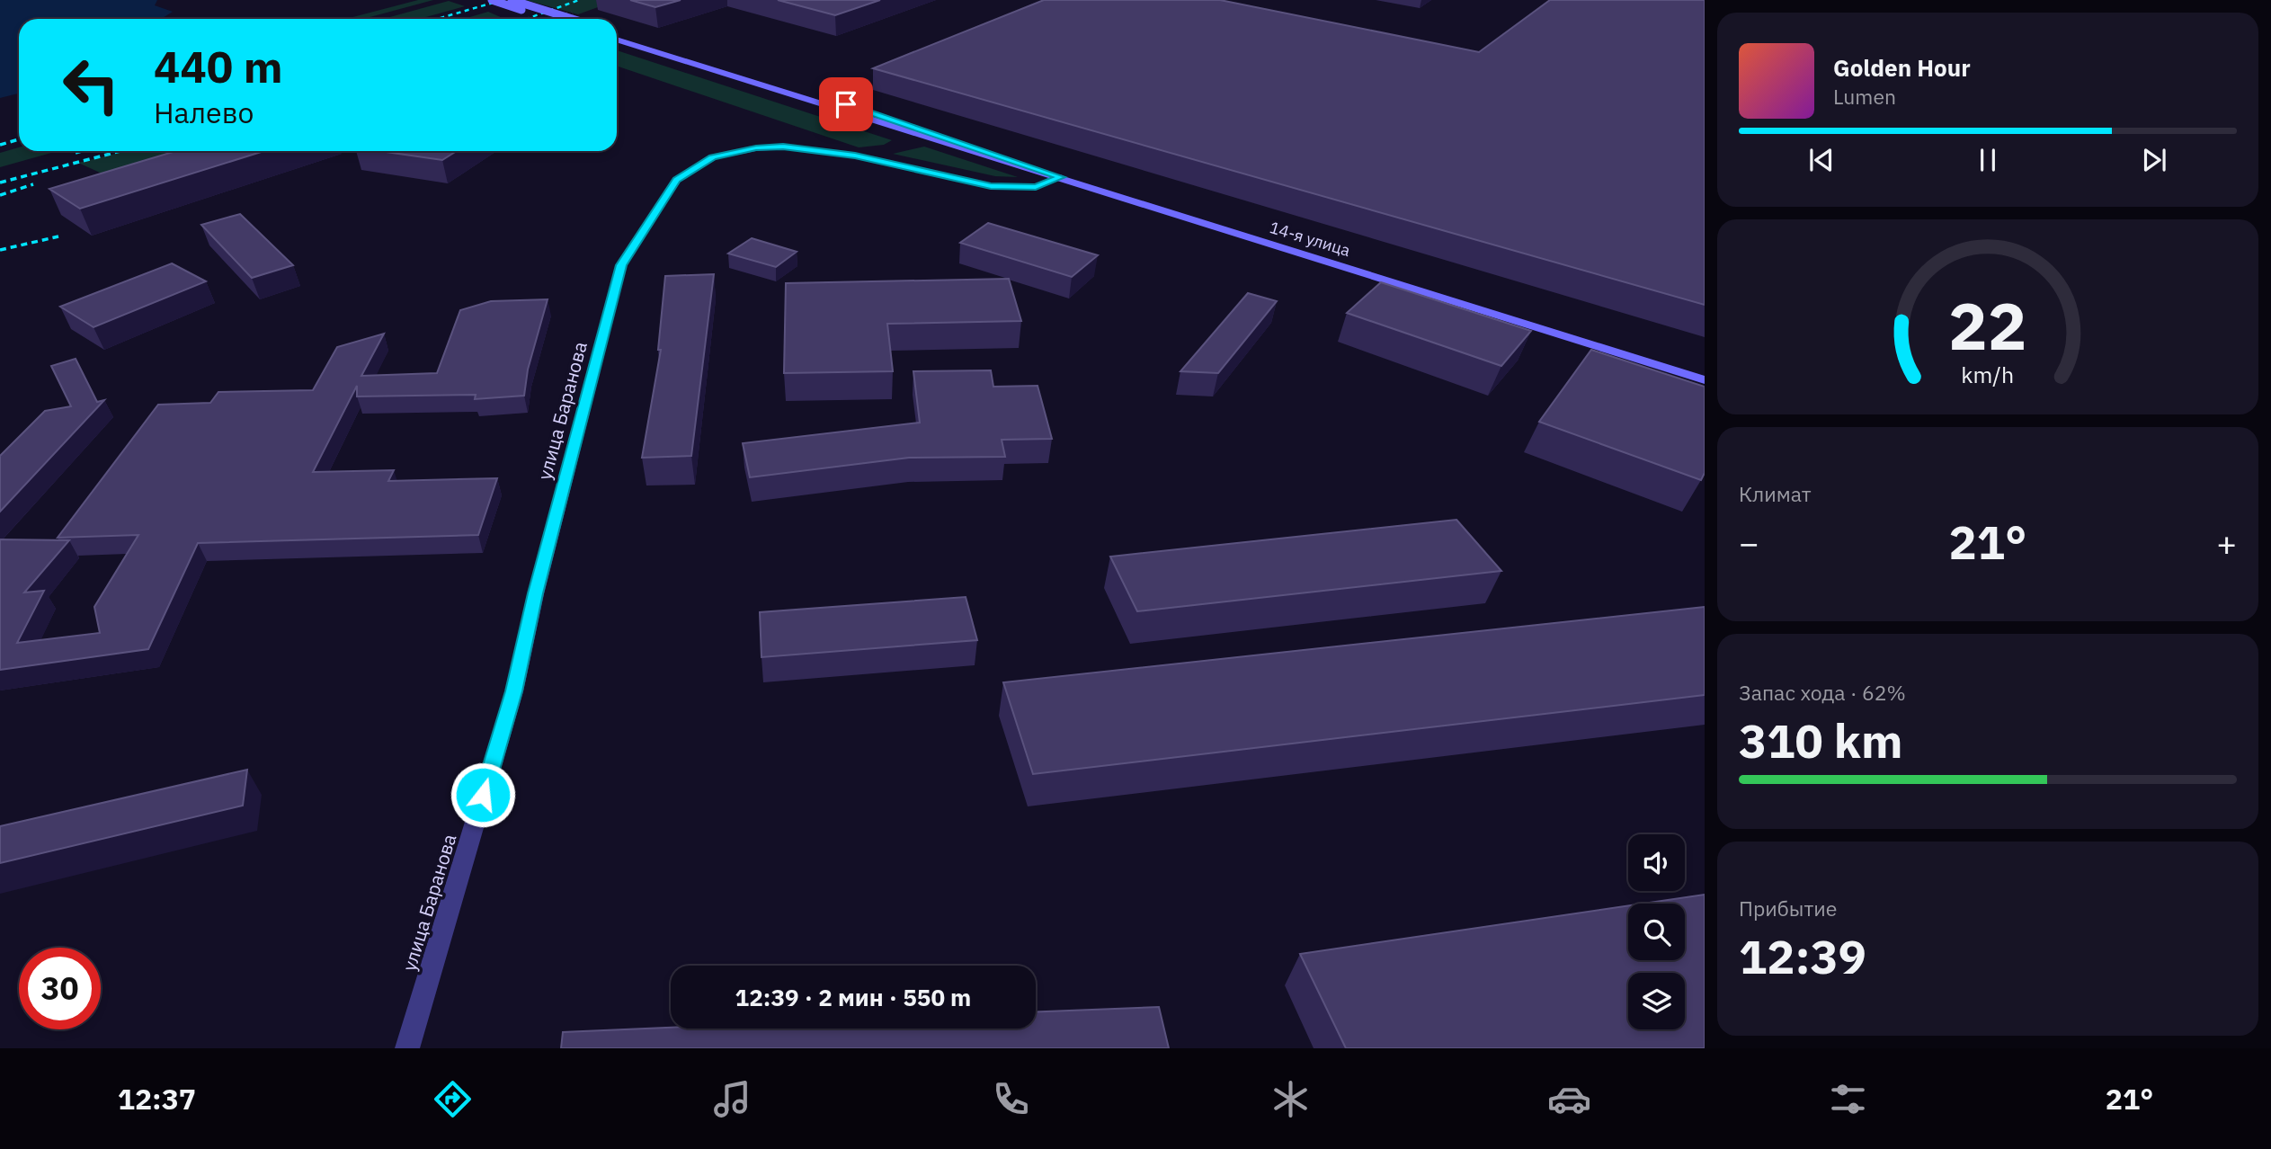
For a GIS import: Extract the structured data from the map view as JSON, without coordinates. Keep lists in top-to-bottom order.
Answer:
{
  "streets": {
    "main road": ["14-я улица"],
    "street": ["улица Баранова"]
  },
  "crossings": [
    ["14-я улица", "улица Баранова"]
  ],
  "page": {
    "turn": ["440 m", "Налево"],
    "song": ["Golden Hour", "Lumen"],
    "tile": [
      "Климат",
      ["Запас хода · 62%", "310 km"],
      ["Прибытие", "12:39"]
    ],
    "heat": ["−", "21°", "+"],
    "limit": "30",
    "trip": "12:39 · 2 мин · 550 m",
    "tabs": ["12:37", "21°"],
    "gauge": ["22", "km/h"]
  }
}
